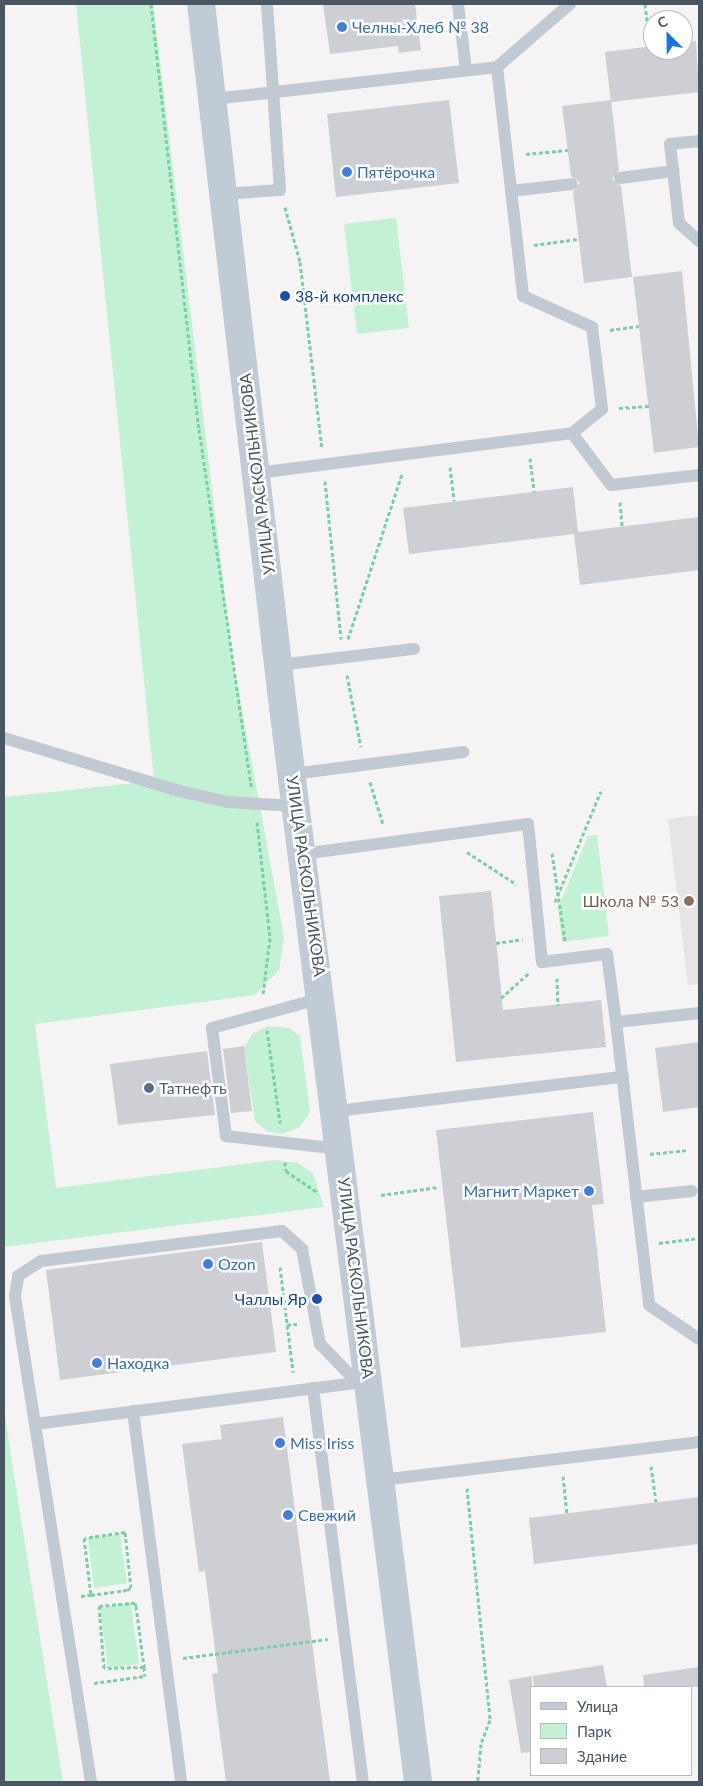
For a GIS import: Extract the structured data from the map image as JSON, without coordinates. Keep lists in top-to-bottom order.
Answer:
{
  "streets": {
    "street": ["УЛИЦА РАСКОЛЬНИКОВА"]
  },
  "places": [
    "Челны-Хлеб № 38",
    "Пятёрочка",
    "38-й комплекс",
    "Школа № 53",
    "Татнефть",
    "Магнит Маркет",
    "Ozon",
    "Чаллы Яр",
    "Находка",
    "Miss Iriss",
    "Свежий"
  ],
  "legend": ["Улица", "Парк", "Здание"],
  "north": "top left"
}
